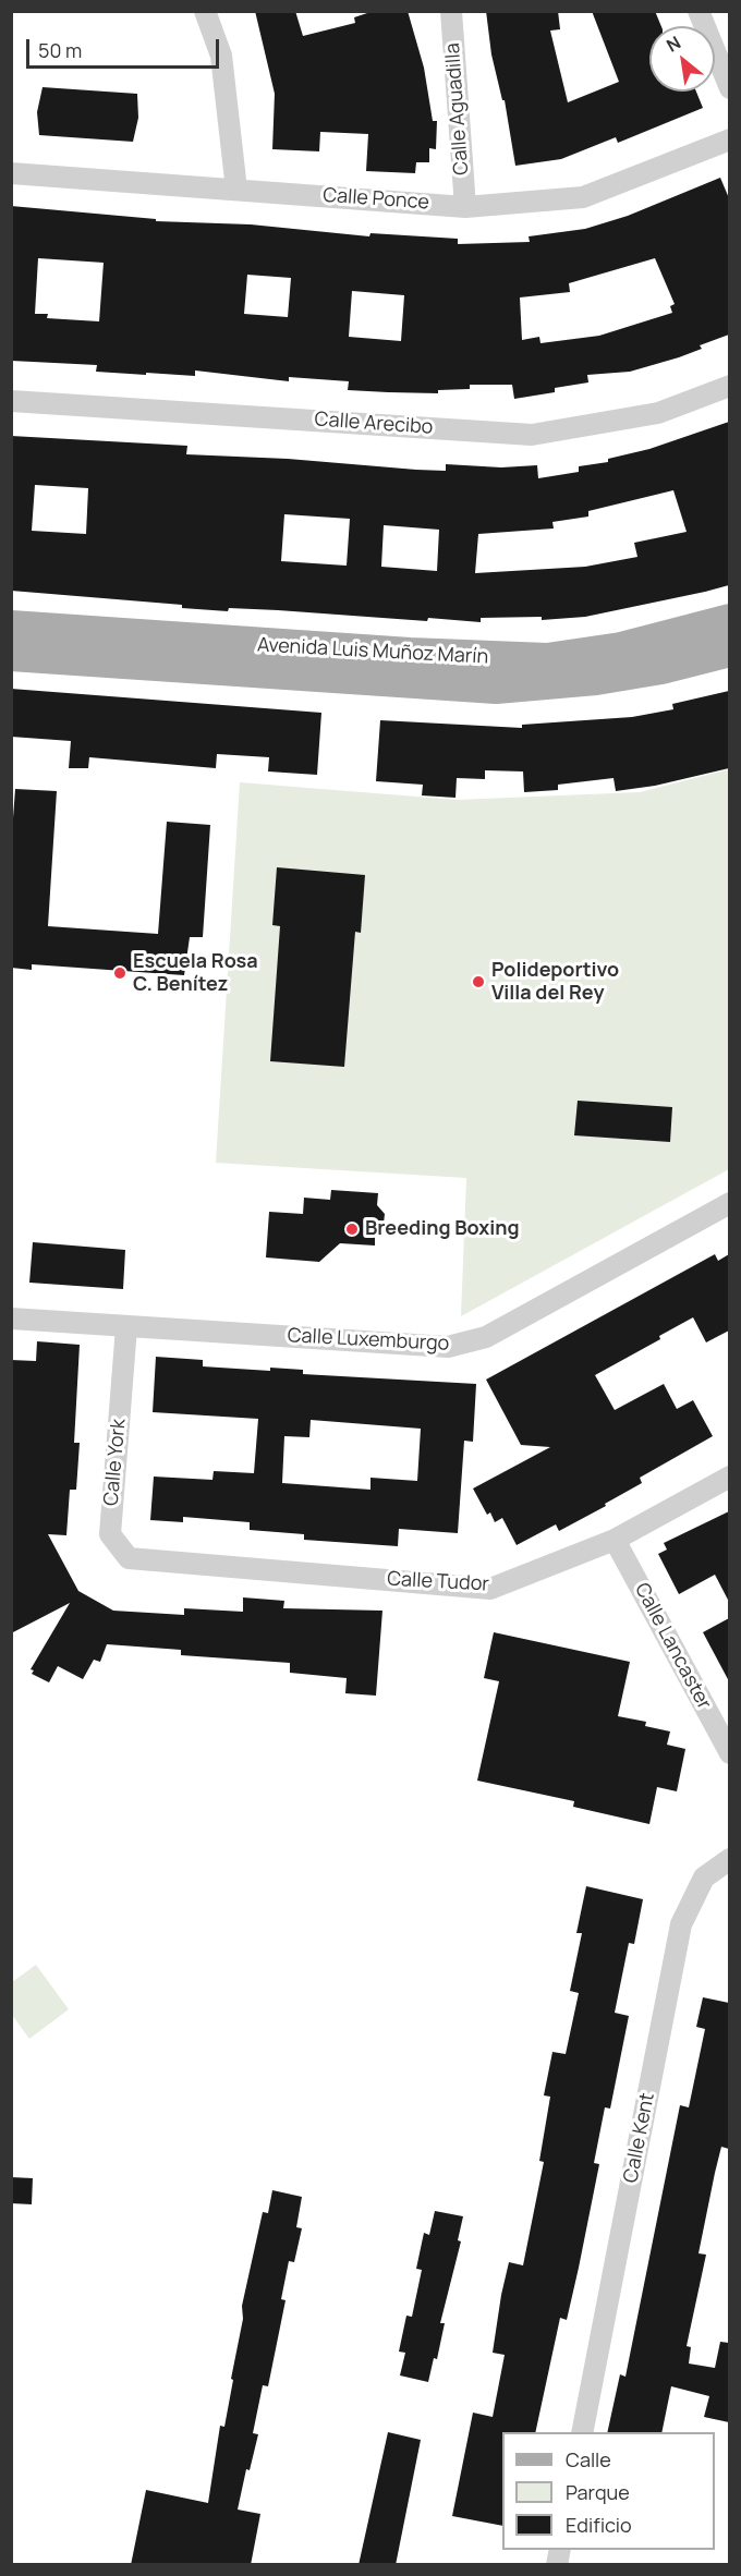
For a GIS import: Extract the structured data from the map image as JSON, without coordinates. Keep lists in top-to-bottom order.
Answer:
{
  "streets": {
    "main road": ["Avenida Luis Muñoz Marín"],
    "street": [
      "Calle Aguadilla",
      "Calle Ponce",
      "Calle Arecibo",
      "Calle Luxemburgo",
      "Calle York",
      "Calle Tudor",
      "Calle Lancaster",
      "Calle Kent"
    ]
  },
  "crossings": [
    ["Calle Aguadilla", "Calle Ponce"],
    ["Calle Luxemburgo", "Calle York"],
    ["Calle York", "Calle Tudor"],
    ["Calle Tudor", "Calle Lancaster"]
  ],
  "places": ["Escuela Rosa C. Benítez", "Polideportivo Villa del Rey", "Breeding Boxing"],
  "legend": ["Calle", "Parque", "Edificio"],
  "scale_bar": "50 m",
  "north": "top left"
}
